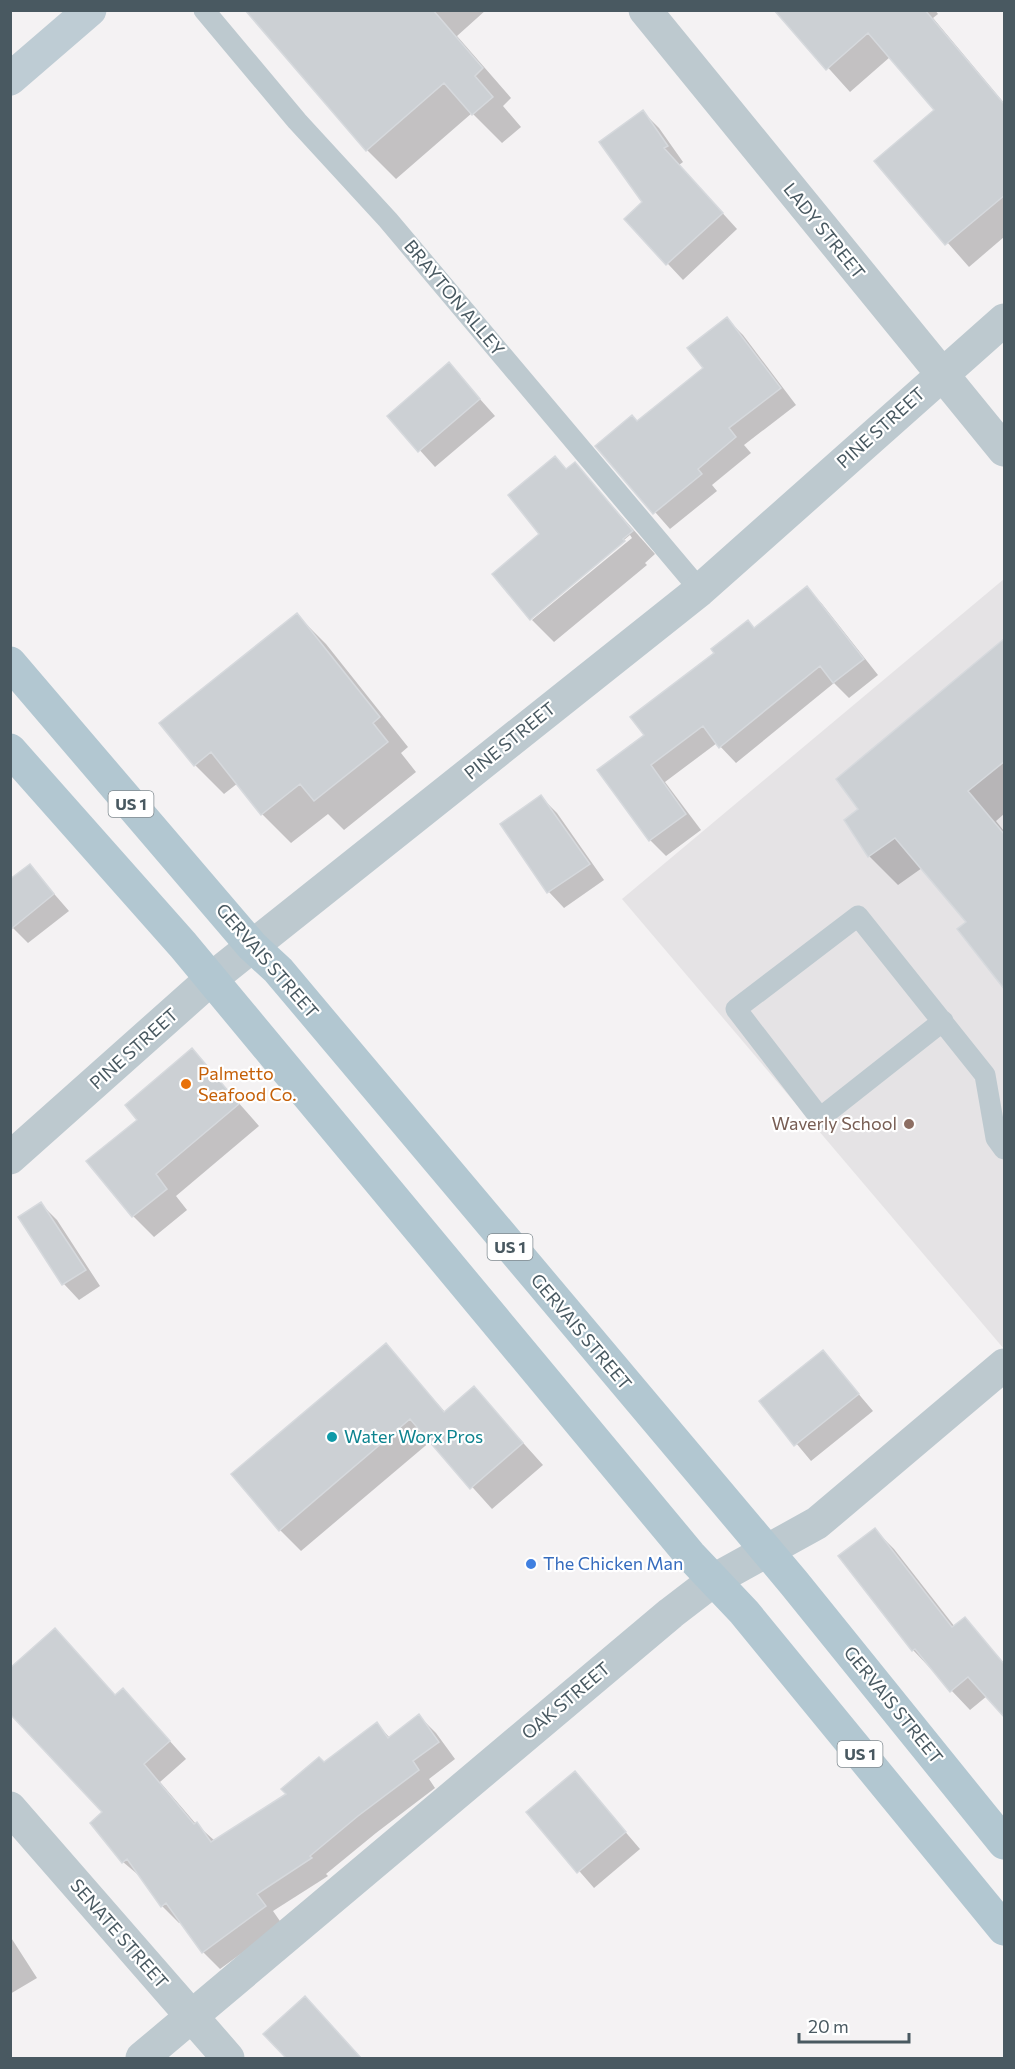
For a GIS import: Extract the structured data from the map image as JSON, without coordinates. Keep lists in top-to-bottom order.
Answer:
{
  "streets": {
    "main road": ["US 1", "GERVAIS STREET"],
    "street": [
      "LADY STREET",
      "PINE STREET",
      "OAK STREET",
      "SENATE STREET"
    ],
    "lane": ["BRAYTON ALLEY"]
  },
  "crossings": [
    ["LADY STREET", "PINE STREET"],
    ["BRAYTON ALLEY", "PINE STREET"],
    ["PINE STREET", "US 1"],
    ["PINE STREET", "GERVAIS STREET"],
    ["US 1", "OAK STREET"],
    ["GERVAIS STREET", "OAK STREET"],
    ["OAK STREET", "SENATE STREET"]
  ],
  "places": [
    "Palmetto Seafood Co.",
    "Waverly School",
    "Water Worx Pros",
    "The Chicken Man"
  ],
  "scale_bar": "20 m"
}
